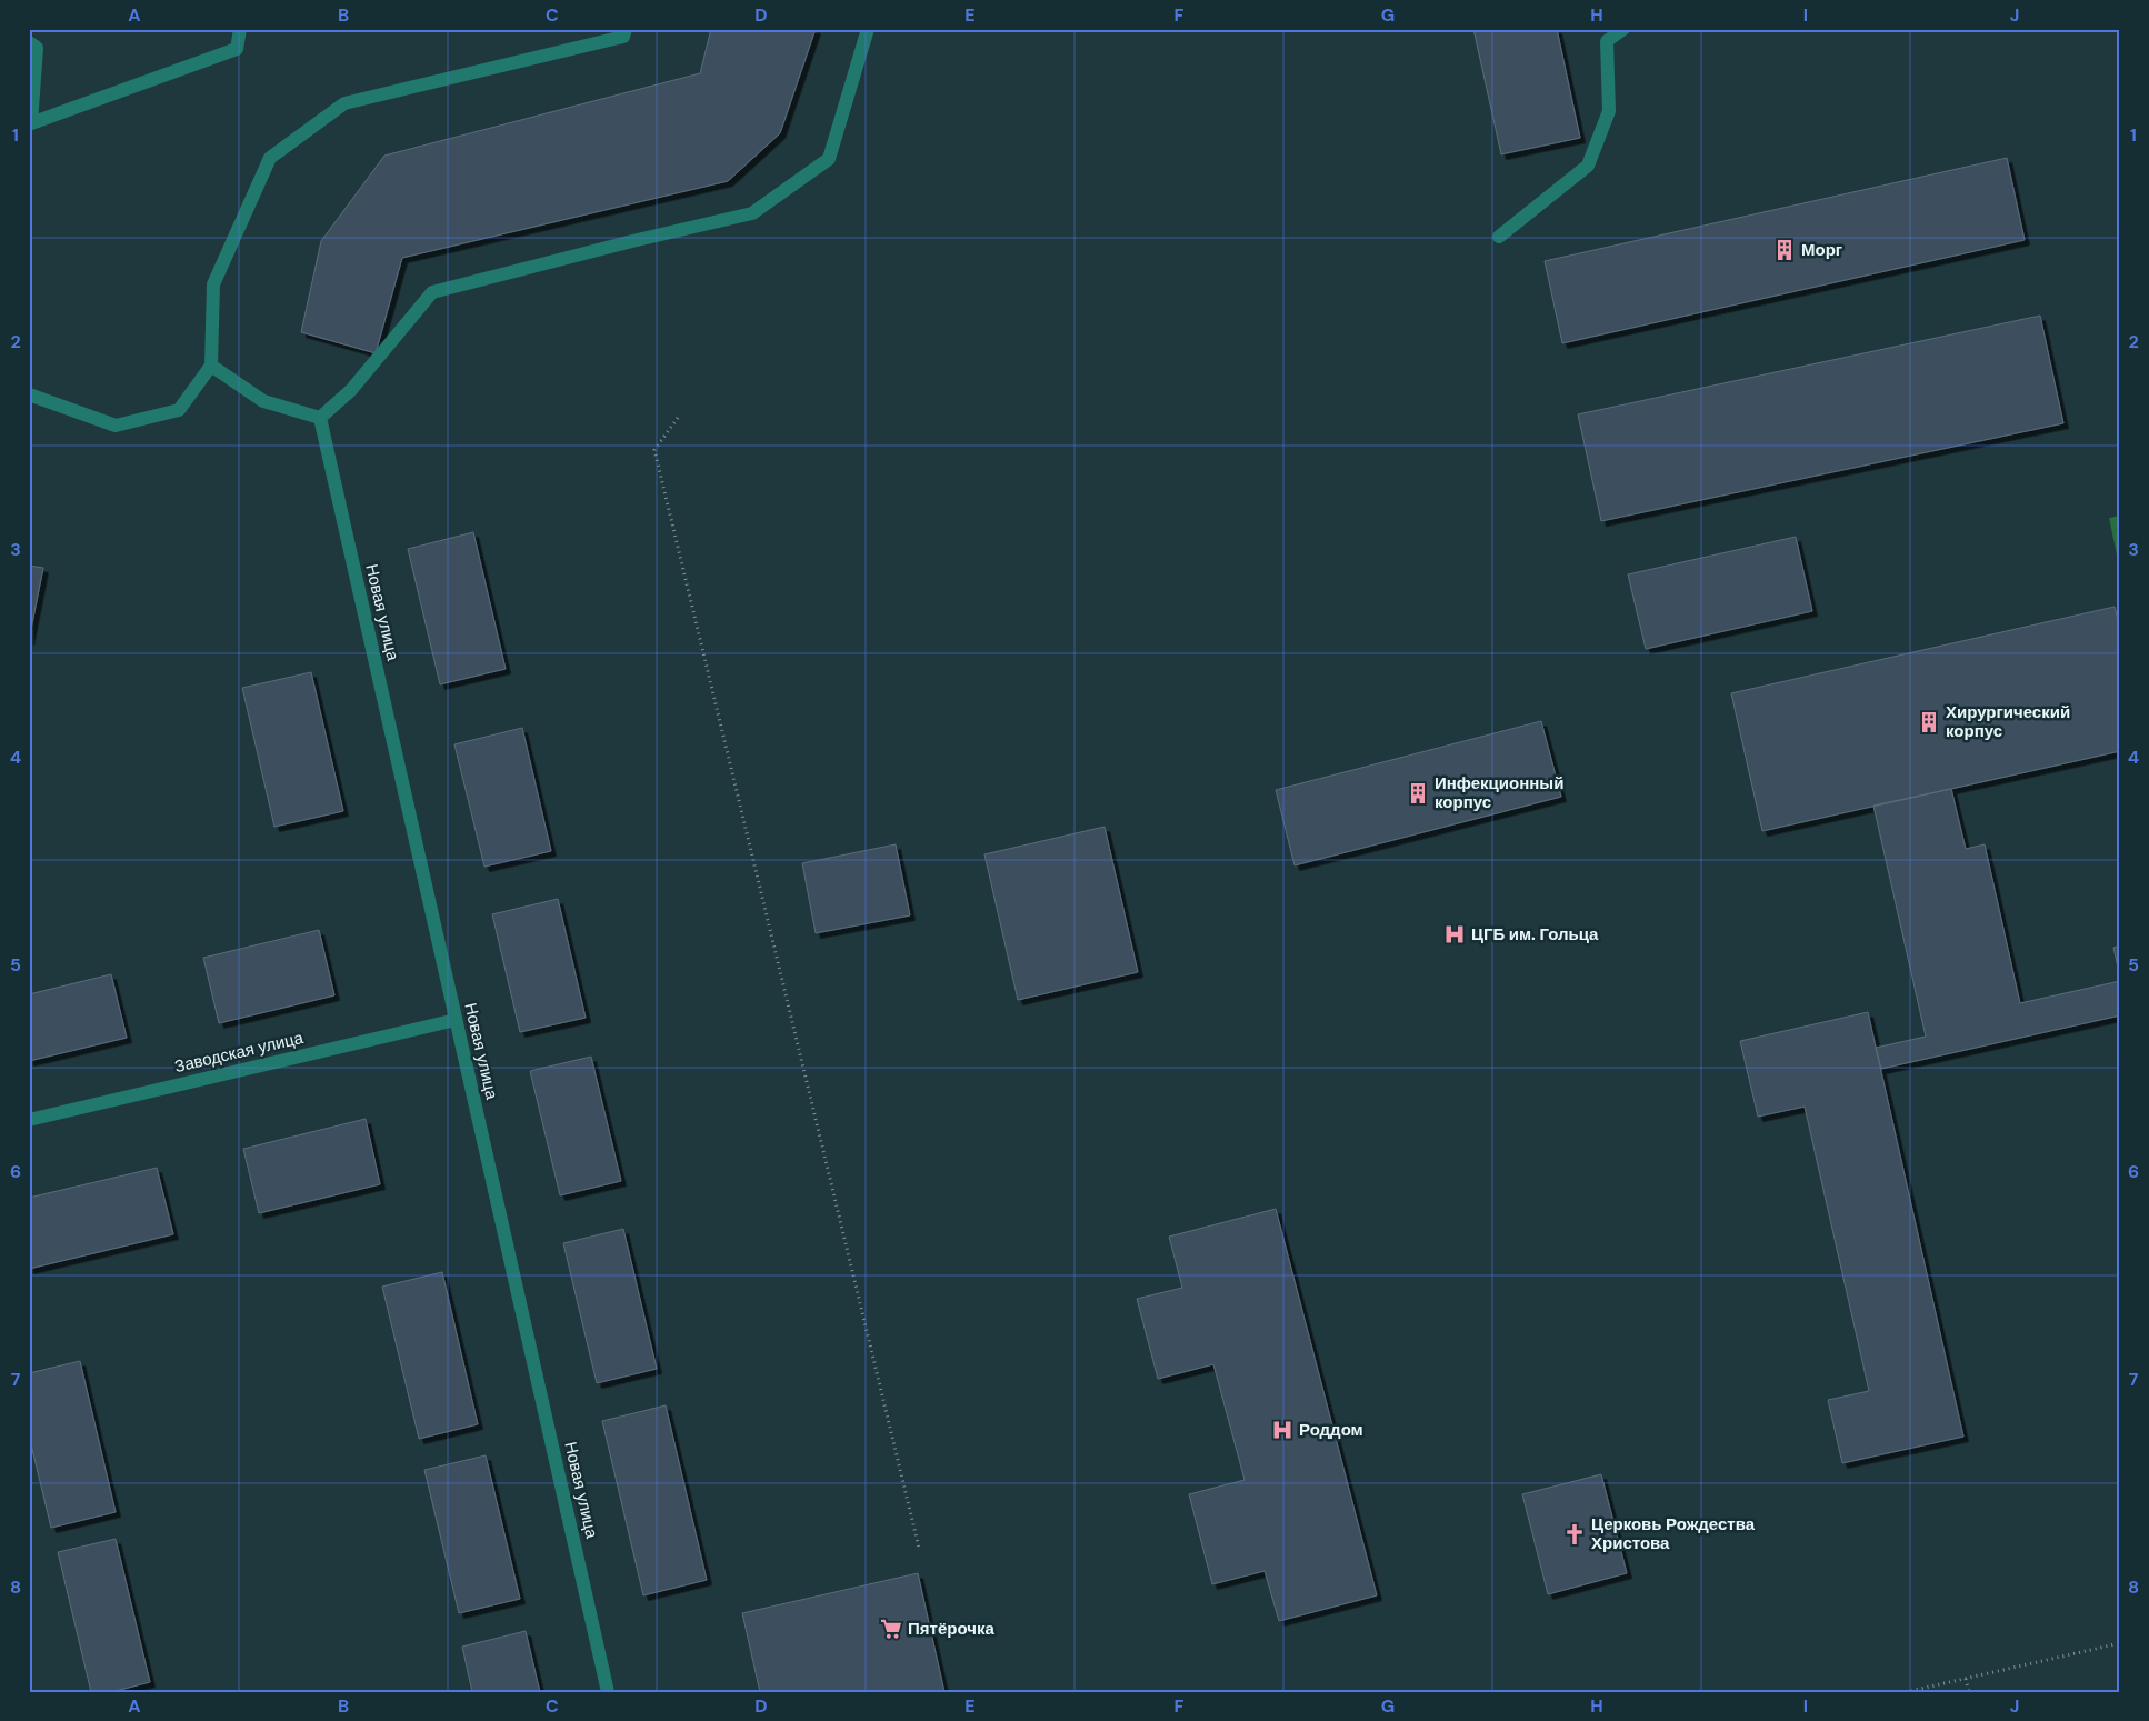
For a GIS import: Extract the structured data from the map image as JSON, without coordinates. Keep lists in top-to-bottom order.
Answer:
{
  "streets": {
    "street": ["Новая улица", "Заводская улица"]
  },
  "crossings": [
    ["Новая улица", "Заводская улица"]
  ],
  "places": {
    "building": ["Морг", "Хирургический корпус", "Инфекционный корпус"],
    "hospital": ["ЦГБ им. Гольца", "Роддом"],
    "church": ["Церковь Рождества Христова"],
    "supermarket": ["Пятёрочка"]
  },
  "grid": {
    "columns": [
      "A",
      "B",
      "C",
      "D",
      "E",
      "F",
      "G",
      "H",
      "I",
      "J"
    ],
    "rows": [
      "1",
      "2",
      "3",
      "4",
      "5",
      "6",
      "7",
      "8"
    ]
  }
}
